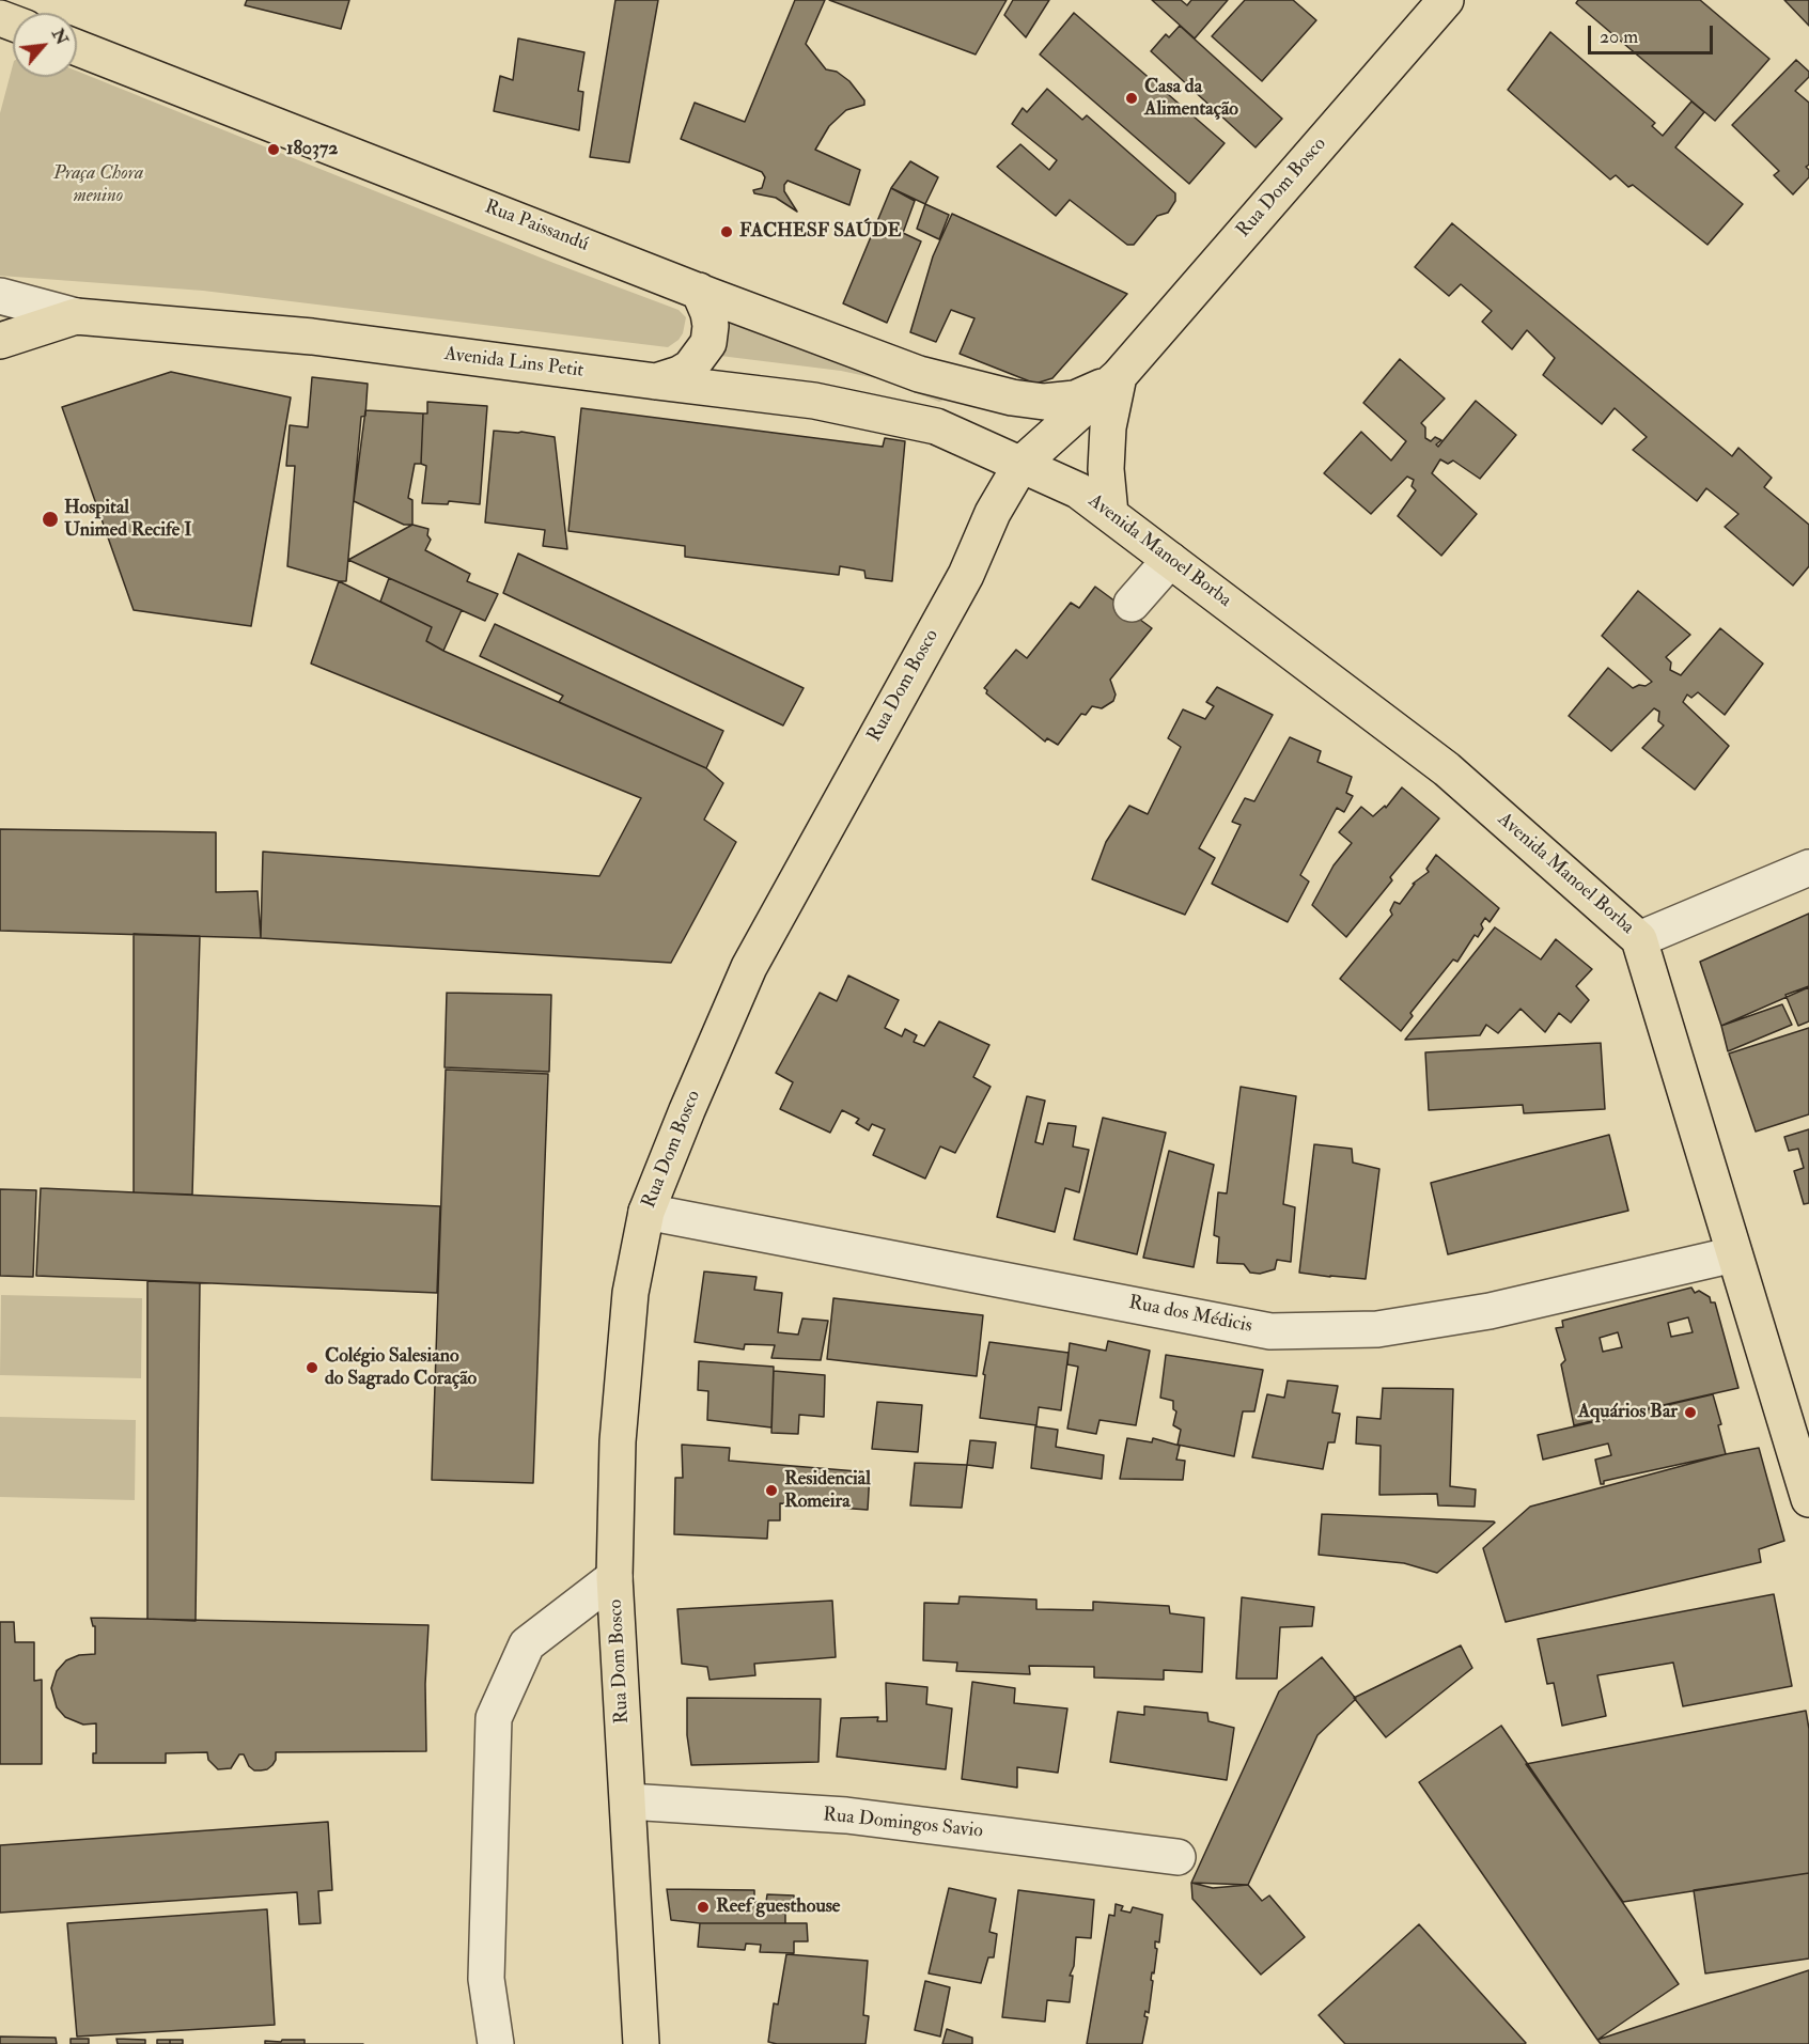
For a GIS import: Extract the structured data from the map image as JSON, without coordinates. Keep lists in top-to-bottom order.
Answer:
{
  "streets": {
    "main road": [
      "Rua Dom Bosco",
      "Rua Paissandú",
      "Avenida Lins Petit",
      "Avenida Manoel Borba"
    ],
    "street": ["Rua dos Médicis", "Rua Domingos Savio"]
  },
  "crossings": [
    ["Rua Dom Bosco", "Rua Paissandú"],
    ["Rua Dom Bosco", "Avenida Lins Petit"],
    ["Rua Dom Bosco", "Avenida Manoel Borba"],
    ["Rua Dom Bosco", "Rua dos Médicis"],
    ["Rua Dom Bosco", "Rua Domingos Savio"],
    ["Avenida Lins Petit", "Avenida Manoel Borba"],
    ["Avenida Manoel Borba", "Rua dos Médicis"]
  ],
  "parks": ["Praça Chora menino"],
  "places": [
    "Casa da Alimentação",
    "180372",
    "FACHESF SAÚDE",
    "Hospital Unimed Recife I",
    "Colégio Salesiano do Sagrado Coração",
    "Aquários Bar",
    "Residencial Romeira",
    "Reef guesthouse"
  ],
  "scale_bar": "20 m",
  "north": "top right"
}
